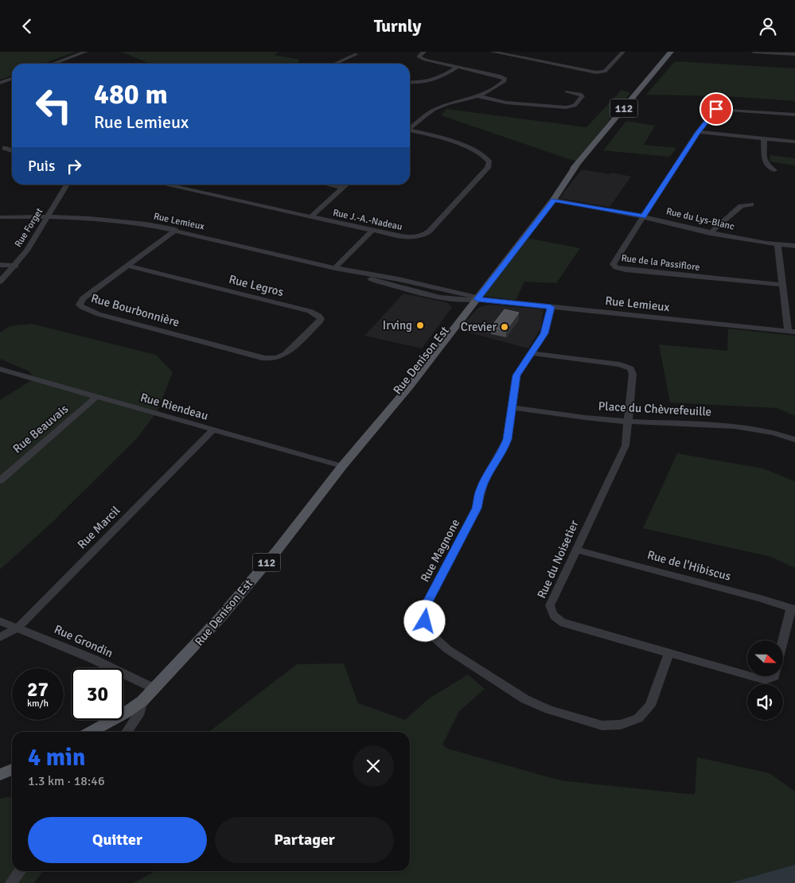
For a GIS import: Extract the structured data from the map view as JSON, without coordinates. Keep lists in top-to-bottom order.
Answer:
{
  "streets": {
    "main road": ["112", "Rue Denison Est"],
    "street": [
      "Rue du Lys-Blanc",
      "Rue J.-A.-Nadeau",
      "Rue Lemieux",
      "Rue Forget",
      "Rue de la Passiflore",
      "Rue Legros",
      "Rue Bourbonnière",
      "Rue Riendeau",
      "Place du Chèvrefeuille",
      "Rue Beauvais",
      "Rue Marcil",
      "Rue Magnone",
      "Rue du Noisetier",
      "Rue de l'Hibiscus",
      "Rue Grondin"
    ]
  },
  "crossings": [
    ["Rue du Lys-Blanc", "Rue de la Passiflore"],
    ["Rue du Lys-Blanc", "Rue Denison Est"],
    ["Rue Lemieux", "Rue Forget"],
    ["Rue Lemieux", "Rue Bourbonnière"],
    ["Rue Lemieux", "Rue Denison Est"],
    ["Rue Lemieux", "Rue Magnone"],
    ["Rue Legros", "Rue Bourbonnière"],
    ["Rue Denison Est", "Rue Riendeau"],
    ["Rue Denison Est", "Rue Grondin"],
    ["Rue Riendeau", "Rue Beauvais"],
    ["Rue Riendeau", "Rue Marcil"],
    ["Place du Chèvrefeuille", "Rue Magnone"],
    ["Place du Chèvrefeuille", "Rue du Noisetier"],
    ["Rue Marcil", "Rue Grondin"],
    ["Rue Magnone", "Rue du Noisetier"],
    ["Rue du Noisetier", "Rue de l'Hibiscus"]
  ],
  "places": ["Irving", "Crevier"],
  "north": "right",
  "page": {
    "header": "Turnly",
    "turn": ["480 m", "Rue Lemieux"],
    "then": "Puis",
    "speed": "27 km/h",
    "limit": "30",
    "heading": ["4 min", "1.3 km · 18:46"],
    "buttons": ["Quitter", "Partager"]
  }
}
